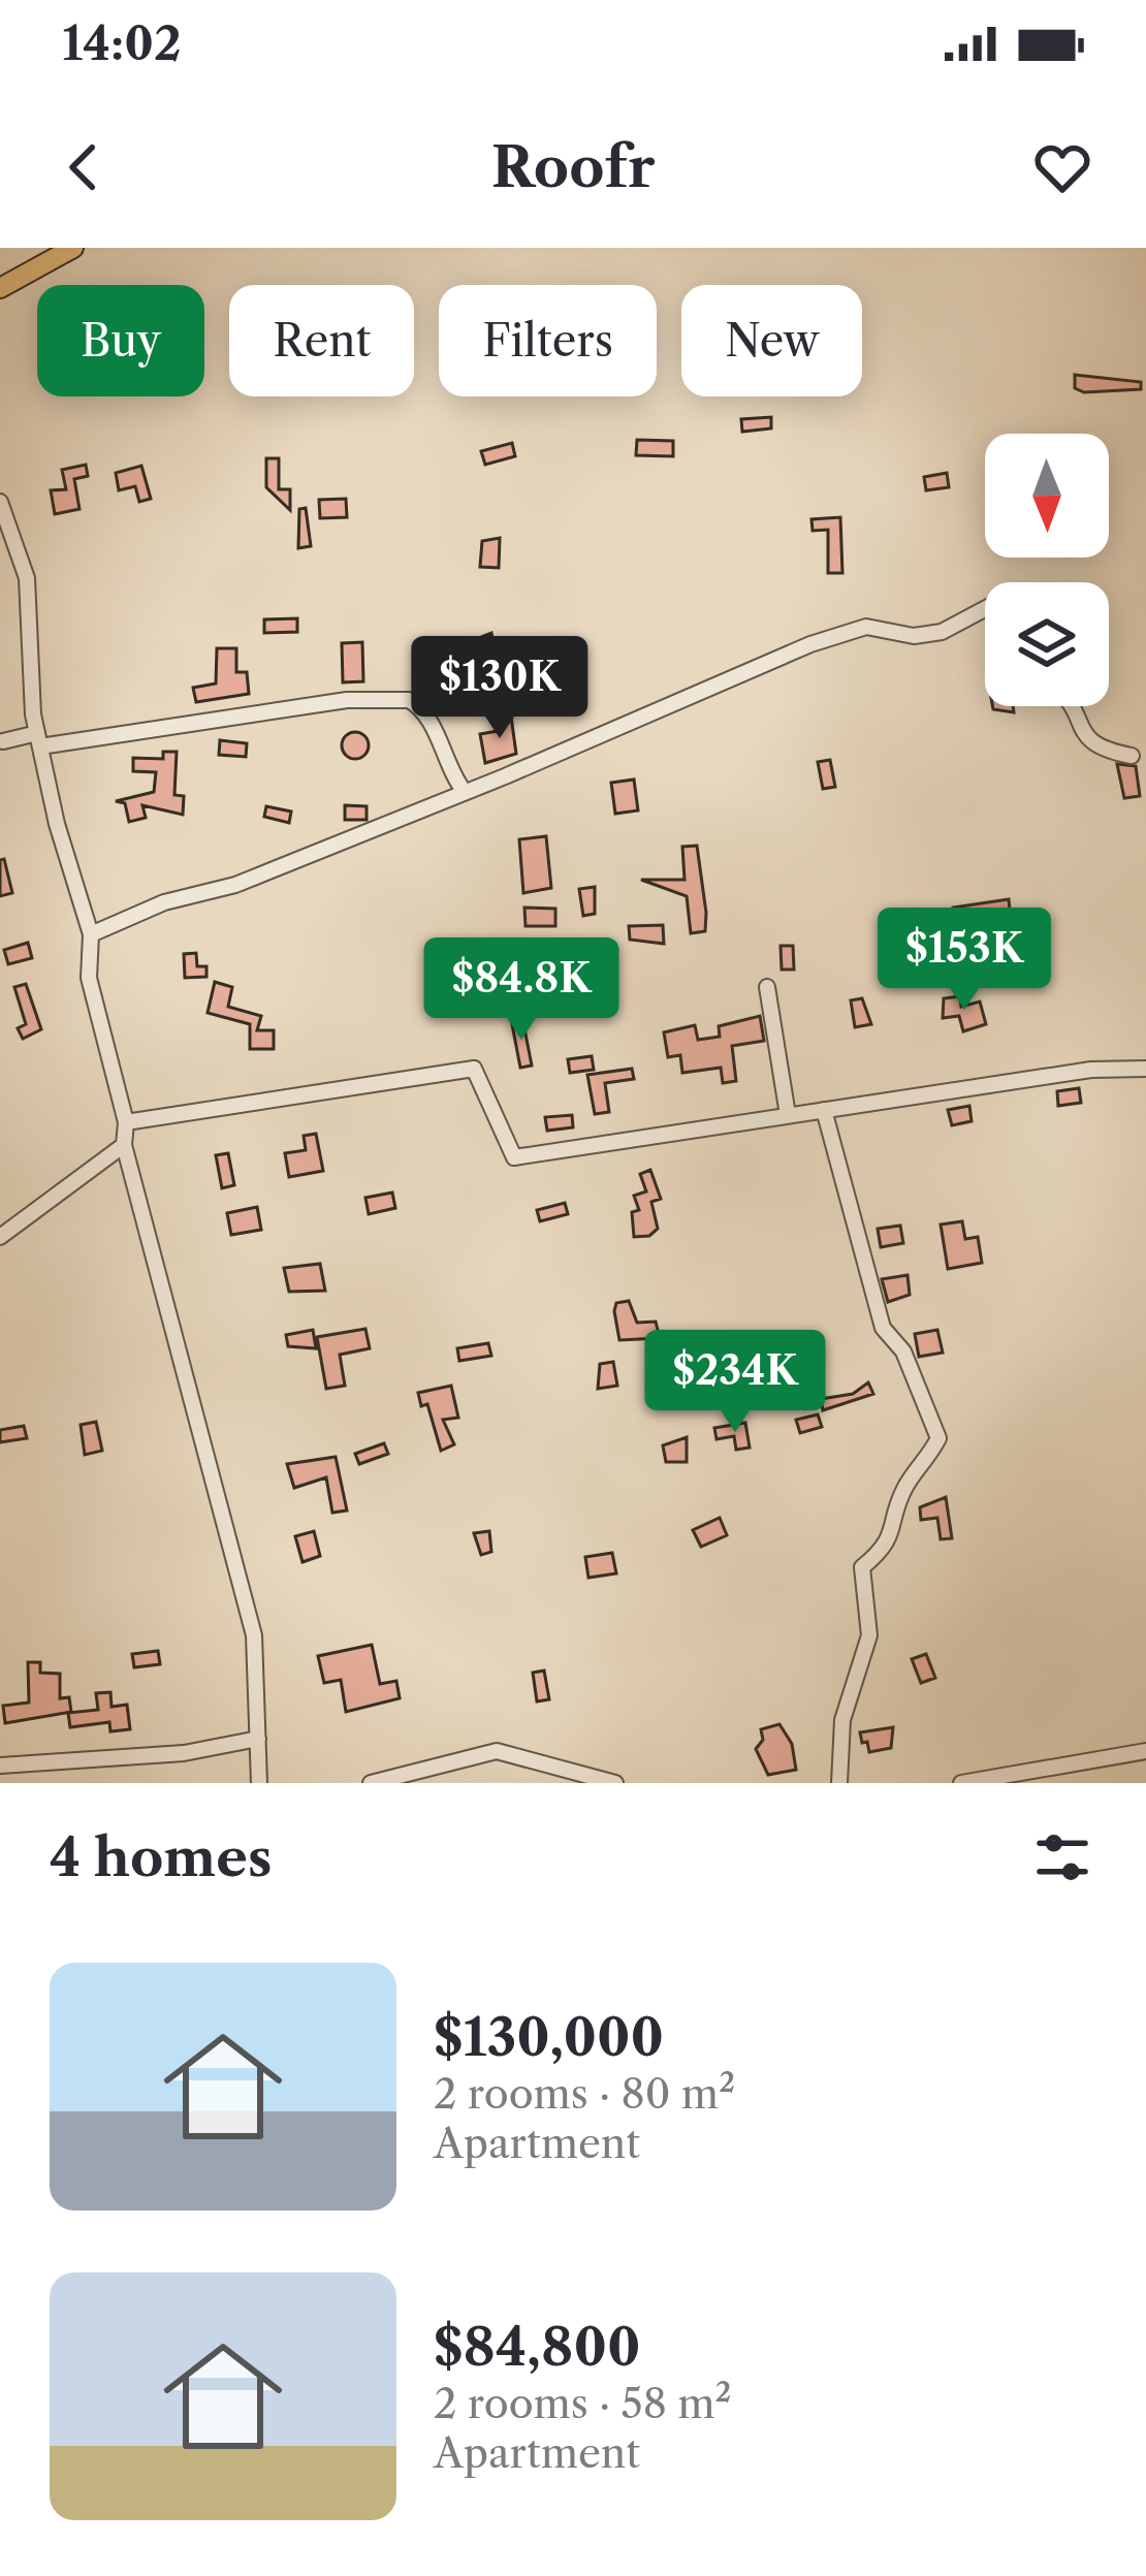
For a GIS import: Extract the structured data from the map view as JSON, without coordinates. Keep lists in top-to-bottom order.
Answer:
{
  "north": "bottom",
  "page": {
    "status": "14:02",
    "header": "Roofr",
    "chip": [
      "Buy",
      "Rent",
      "Filters",
      "New"
    ],
    "price": [
      "$130K",
      "$153K",
      "$84.8K",
      "$234K"
    ],
    "heading": "4 homes",
    "list": [
      {
        "name": "$130,000",
        "note": "2 rooms · 80 m² · Apartment"
      },
      {
        "name": "$84,800",
        "note": "2 rooms · 58 m² · Apartment"
      }
    ]
  }
}
